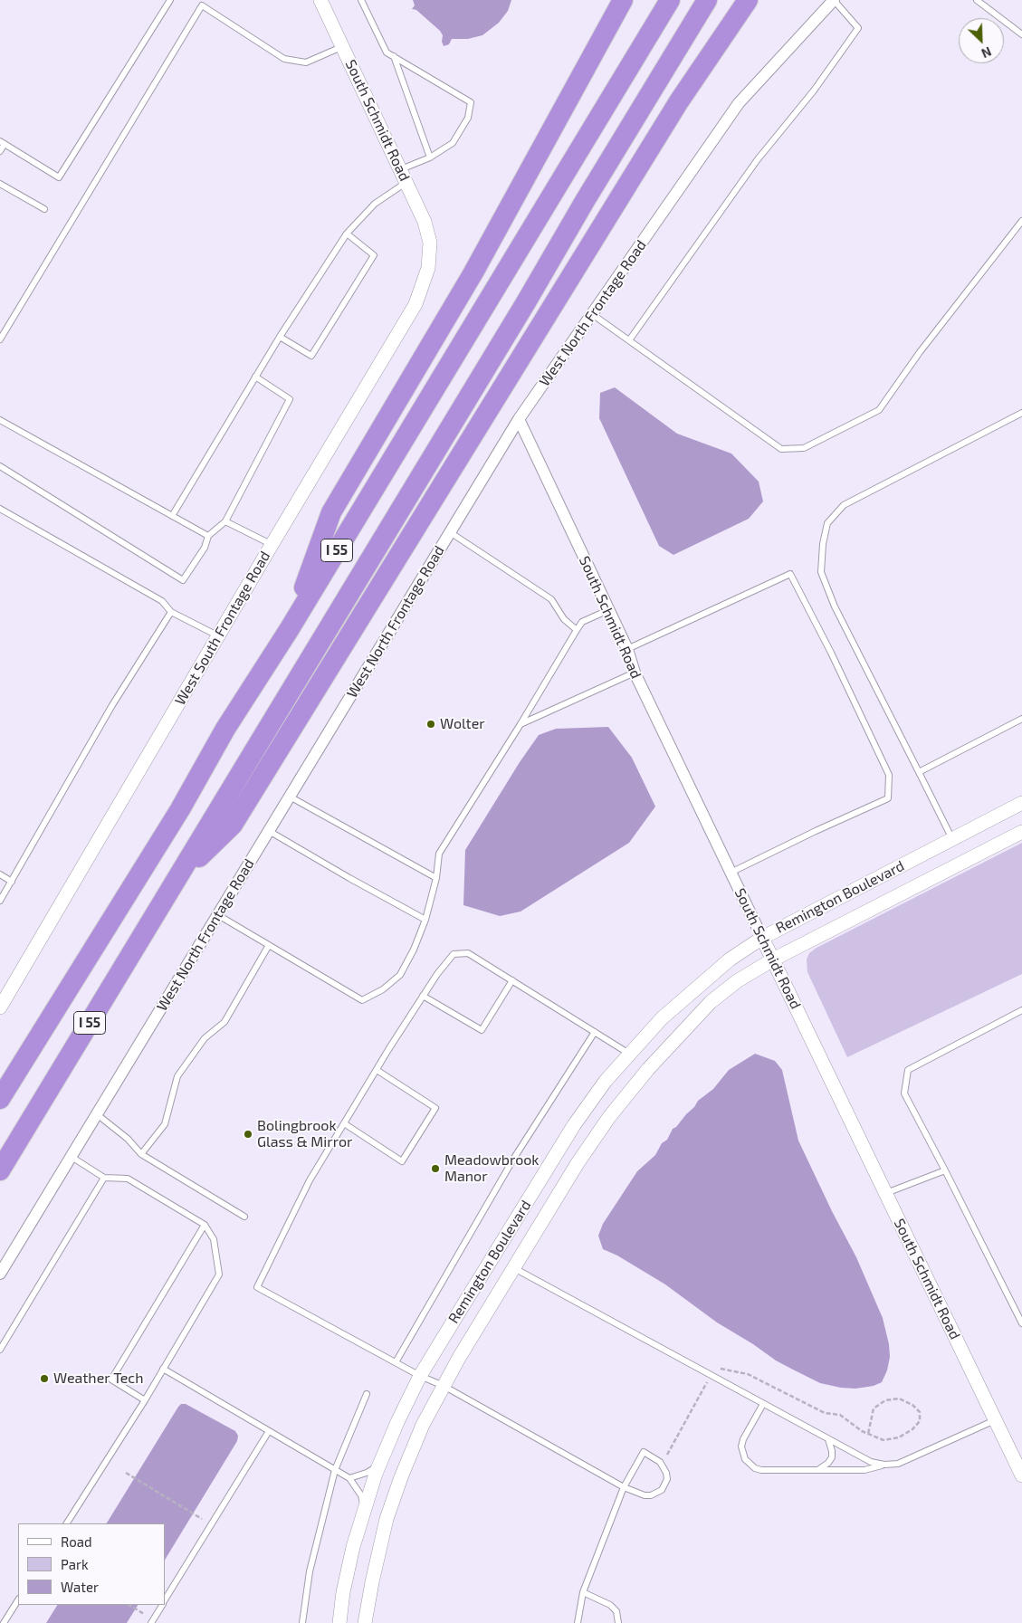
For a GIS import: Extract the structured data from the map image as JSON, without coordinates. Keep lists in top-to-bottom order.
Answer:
{
  "streets": {
    "highway": ["I 55"],
    "street": [
      "South Schmidt Road",
      "West North Frontage Road",
      "West South Frontage Road",
      "Remington Boulevard"
    ]
  },
  "crossings": [
    ["South Schmidt Road", "West North Frontage Road"],
    ["South Schmidt Road", "West South Frontage Road"],
    ["South Schmidt Road", "Remington Boulevard"]
  ],
  "places": [
    "Wolter",
    "Bolingbrook Glass & Mirror",
    "Meadowbrook Manor",
    "Weather Tech"
  ],
  "legend": ["Road", "Park", "Water"],
  "north": "bottom right"
}
